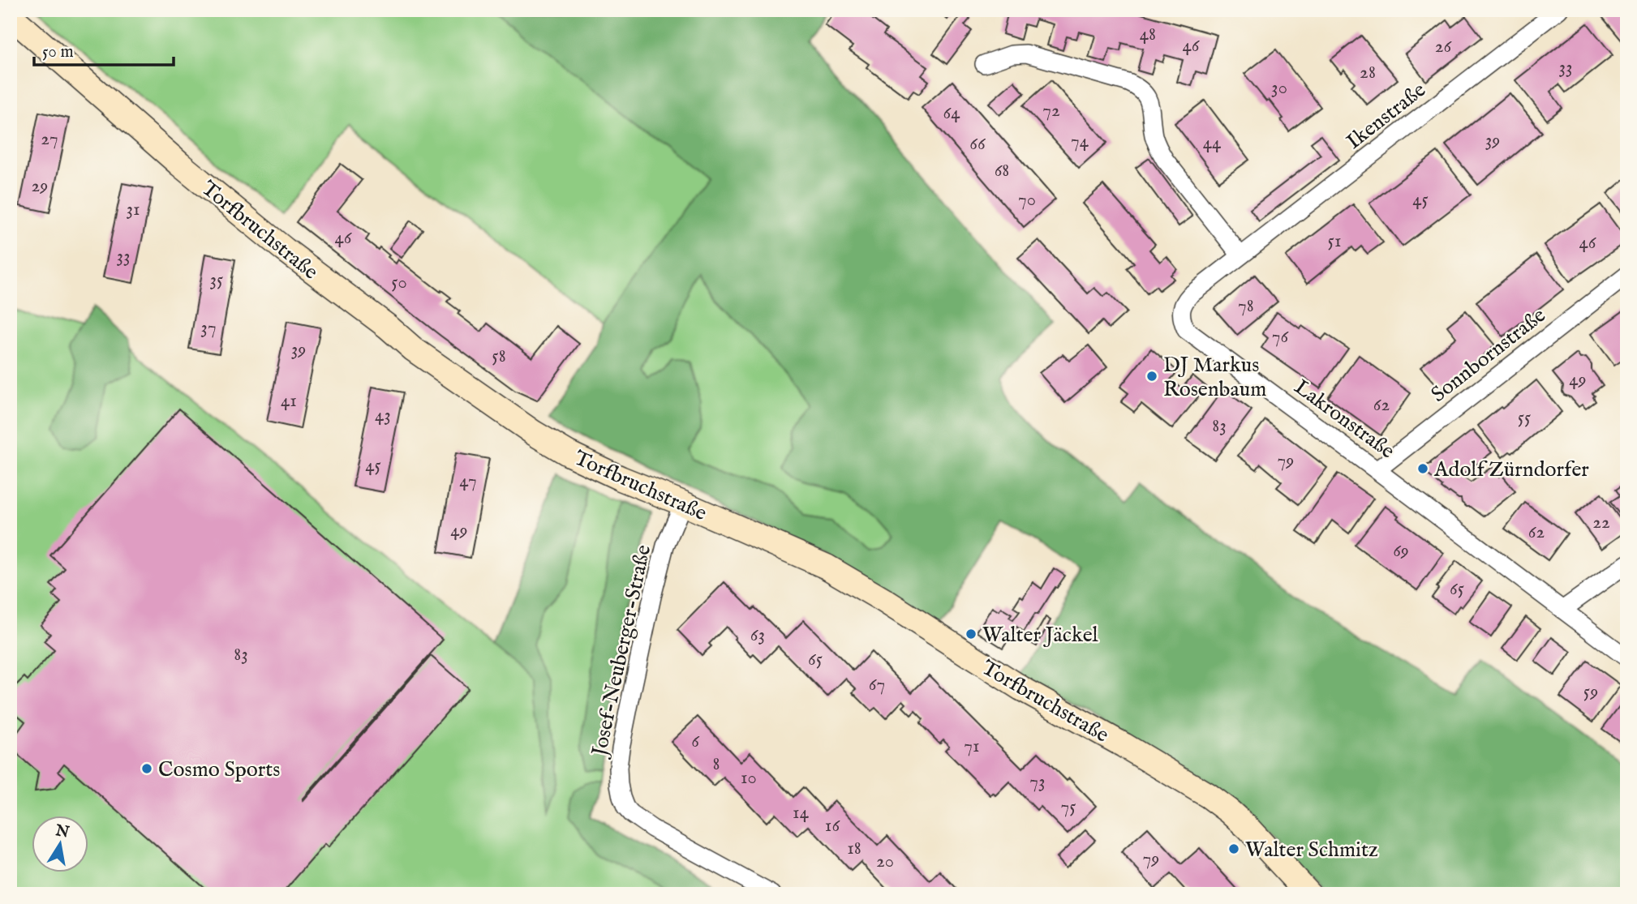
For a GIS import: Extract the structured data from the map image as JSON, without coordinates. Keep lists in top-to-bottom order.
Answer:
{
  "streets": {
    "main road": ["Torfbruchstraße"],
    "street": [
      "Ikenstraße",
      "Sonnbornstraße",
      "Lakronstraße",
      "Josef-Neuberger-Straße"
    ]
  },
  "crossings": [
    ["Ikenstraße", "Lakronstraße"],
    ["Torfbruchstraße", "Josef-Neuberger-Straße"],
    ["Sonnbornstraße", "Lakronstraße"]
  ],
  "places": [
    "DJ Markus Rosenbaum",
    "Adolf Zürndorfer",
    "Walter Jäckel",
    "Cosmo Sports",
    "Walter Schmitz"
  ],
  "house_numbers": [
    "48",
    "46",
    "26",
    "33",
    "28",
    "30",
    "72",
    "64",
    "27",
    "39",
    "74",
    "44",
    "66",
    "68",
    "29",
    "70",
    "45",
    "31",
    "46",
    "51",
    "46",
    "33",
    "35",
    "50",
    "78",
    "37",
    "76",
    "39",
    "58",
    "49",
    "41",
    "62",
    "43",
    "55",
    "83",
    "79",
    "45",
    "47",
    "22",
    "49",
    "62",
    "69",
    "65",
    "63",
    "83",
    "65",
    "67",
    "59",
    "6",
    "71",
    "8",
    "10",
    "73",
    "75",
    "14",
    "16",
    "18",
    "79",
    "20"
  ],
  "scale_bar": "50 m",
  "north": "top"
}
